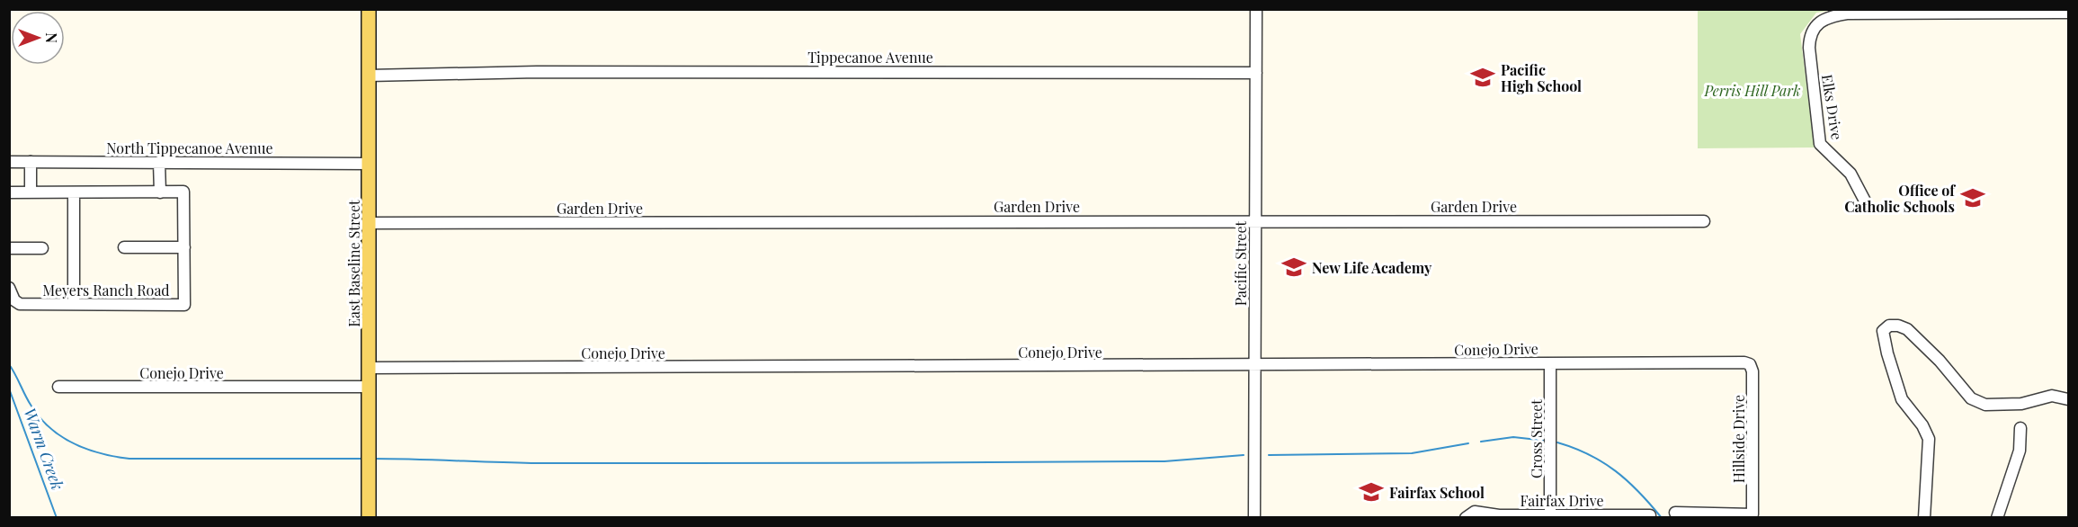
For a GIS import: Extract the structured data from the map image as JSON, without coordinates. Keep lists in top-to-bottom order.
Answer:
{
  "streets": {
    "main road": ["East Baseline Street"],
    "street": [
      "Tippecanoe Avenue",
      "Elks Drive",
      "North Tippecanoe Avenue",
      "Garden Drive",
      "Pacific Street",
      "Meyers Ranch Road",
      "Conejo Drive",
      "Cross Street",
      "Hillside Drive",
      "Fairfax Drive"
    ]
  },
  "crossings": [
    ["Tippecanoe Avenue", "East Baseline Street"],
    ["Tippecanoe Avenue", "Pacific Street"],
    ["North Tippecanoe Avenue", "East Baseline Street"],
    ["Garden Drive", "East Baseline Street"],
    ["Garden Drive", "Pacific Street"],
    ["East Baseline Street", "Conejo Drive"],
    ["Pacific Street", "Conejo Drive"],
    ["Conejo Drive", "Cross Street"],
    ["Conejo Drive", "Hillside Drive"],
    ["Cross Street", "Fairfax Drive"]
  ],
  "water": ["Warm Creek"],
  "parks": ["Perris Hill Park"],
  "places": {
    "school or university": [
      "Pacific High School",
      "Office of Catholic Schools",
      "New Life Academy",
      "Fairfax School"
    ]
  },
  "north": "right"
}
